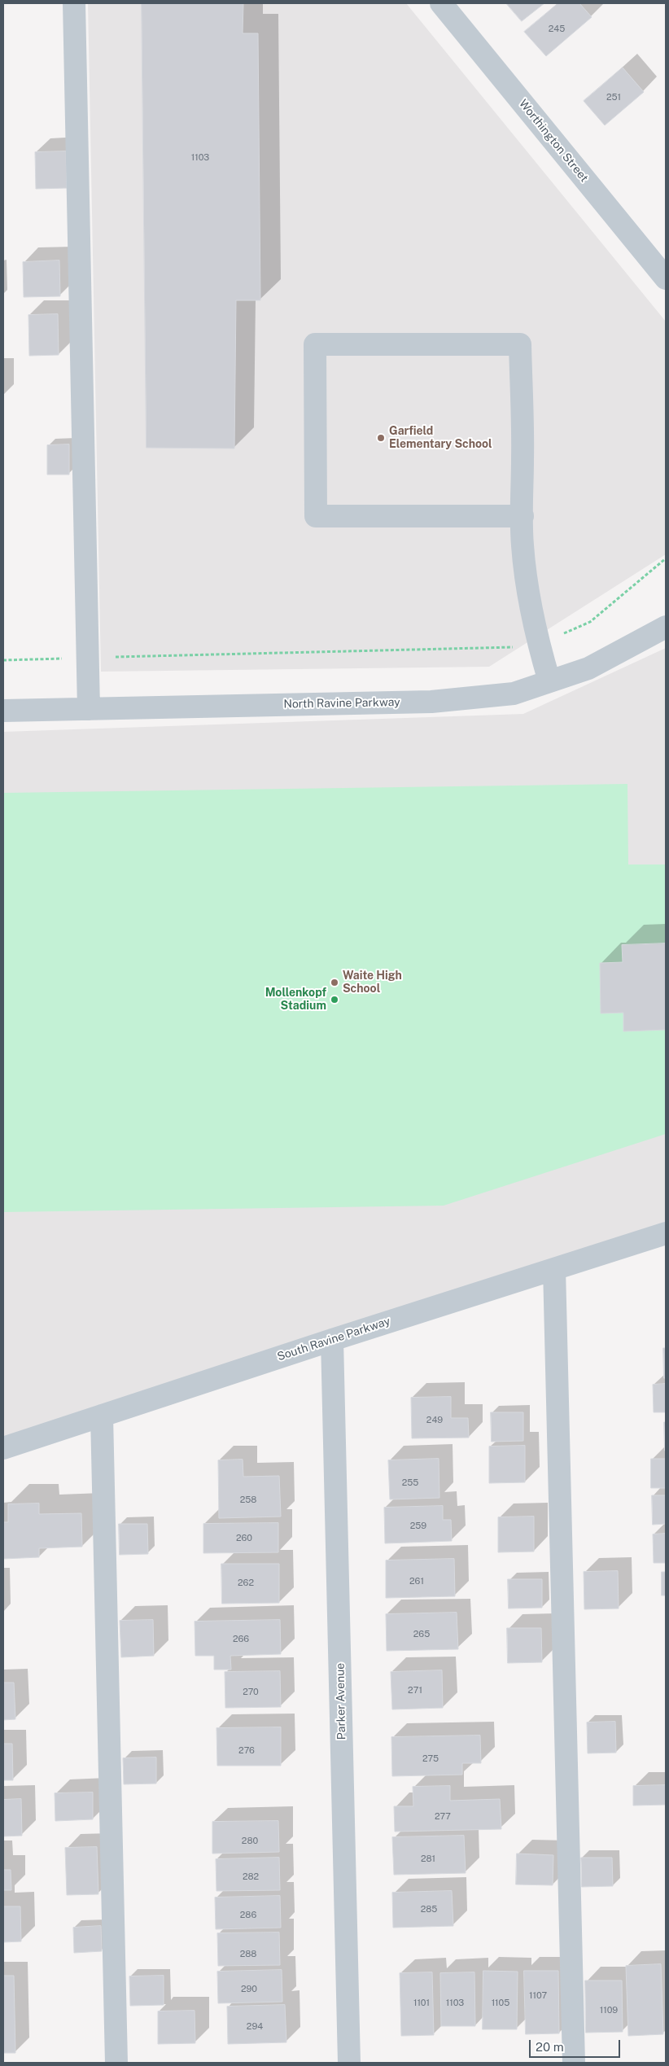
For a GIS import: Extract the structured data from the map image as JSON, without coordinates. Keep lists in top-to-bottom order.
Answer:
{
  "streets": {
    "street": [
      "Worthington Street",
      "North Ravine Parkway",
      "South Ravine Parkway",
      "Parker Avenue"
    ]
  },
  "crossings": [
    ["South Ravine Parkway", "Parker Avenue"]
  ],
  "places": ["Garfield Elementary School", "Waite High School", "Mollenkopf Stadium"],
  "house_numbers": [
    "245",
    "251",
    "1103",
    "249",
    "255",
    "258",
    "259",
    "260",
    "261",
    "262",
    "265",
    "266",
    "271",
    "270",
    "276",
    "275",
    "277",
    "280",
    "281",
    "282",
    "285",
    "286",
    "288",
    "290",
    "1107",
    "1101",
    "1103",
    "1105",
    "1109",
    "294"
  ],
  "scale_bar": "20 m"
}
